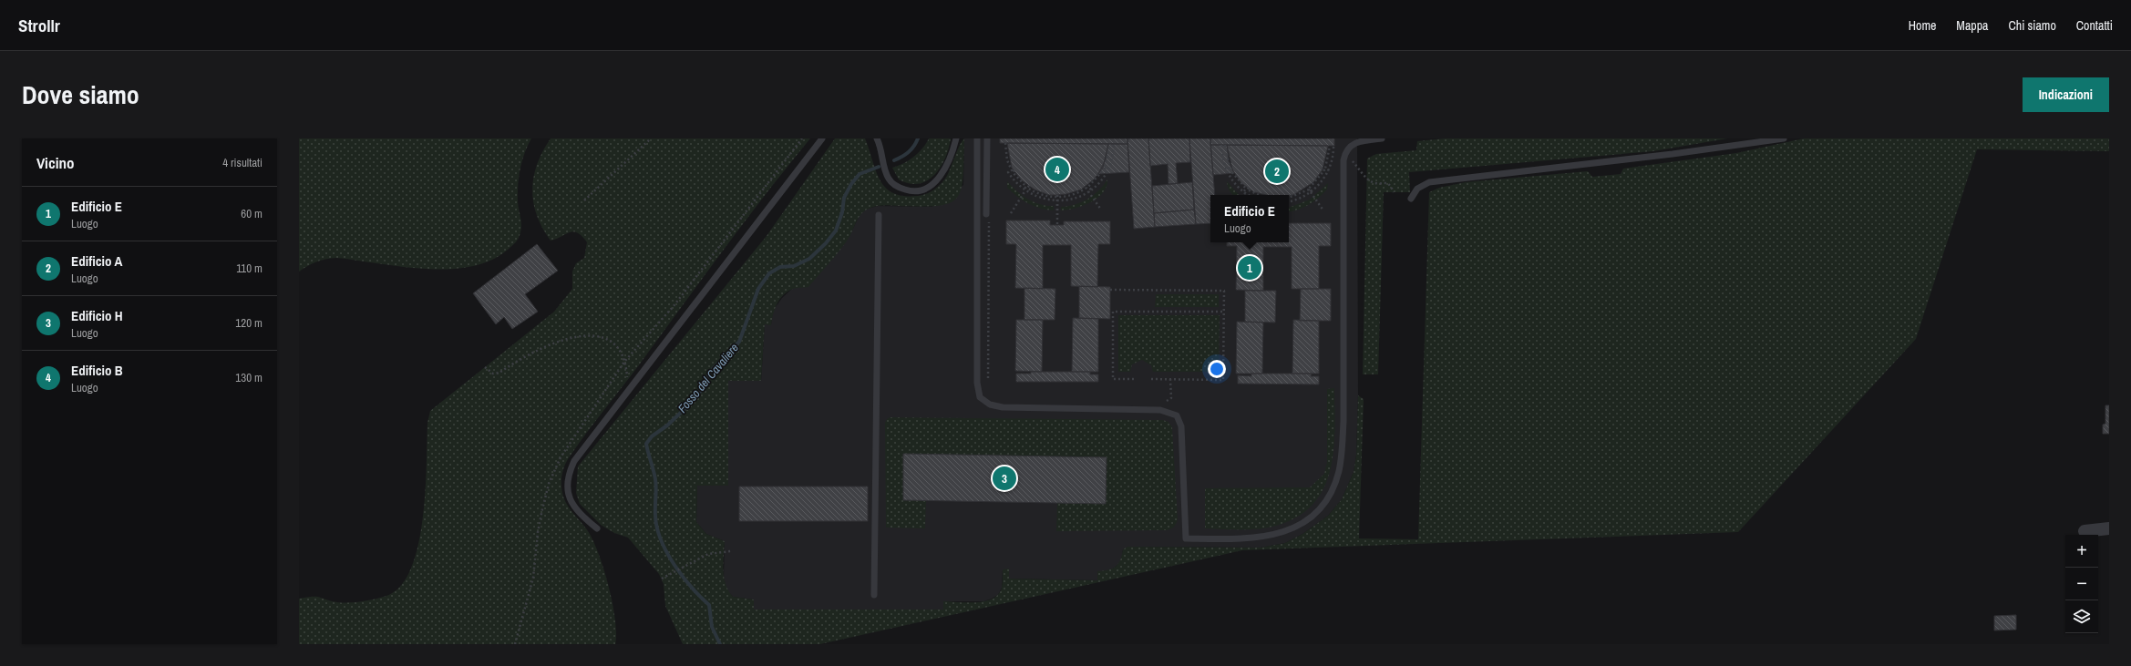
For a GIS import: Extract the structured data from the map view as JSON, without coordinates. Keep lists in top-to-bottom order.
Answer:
{
  "water": ["Fosso del Cavaliere"],
  "page": {
    "header": "Strollr",
    "nav": [
      "Home",
      "Mappa",
      "Chi siamo",
      "Contatti"
    ],
    "title": "Dove siamo",
    "buttons": "Indicazioni",
    "heading": ["Vicino", "4 risultati"],
    "pins": [
      "4",
      "2",
      "1",
      "3"
    ],
    "list": [
      {
        "mark": "1",
        "name": "Edificio E",
        "note": "Luogo",
        "value": "60 m"
      },
      {
        "mark": "2",
        "name": "Edificio A",
        "note": "Luogo",
        "value": "110 m"
      },
      {
        "mark": "3",
        "name": "Edificio H",
        "note": "Luogo",
        "value": "120 m"
      },
      {
        "mark": "4",
        "name": "Edificio B",
        "note": "Luogo",
        "value": "130 m"
      }
    ],
    "popup": ["Edificio E", "Luogo"],
    "map_buttons": ["+", "−"]
  }
}
